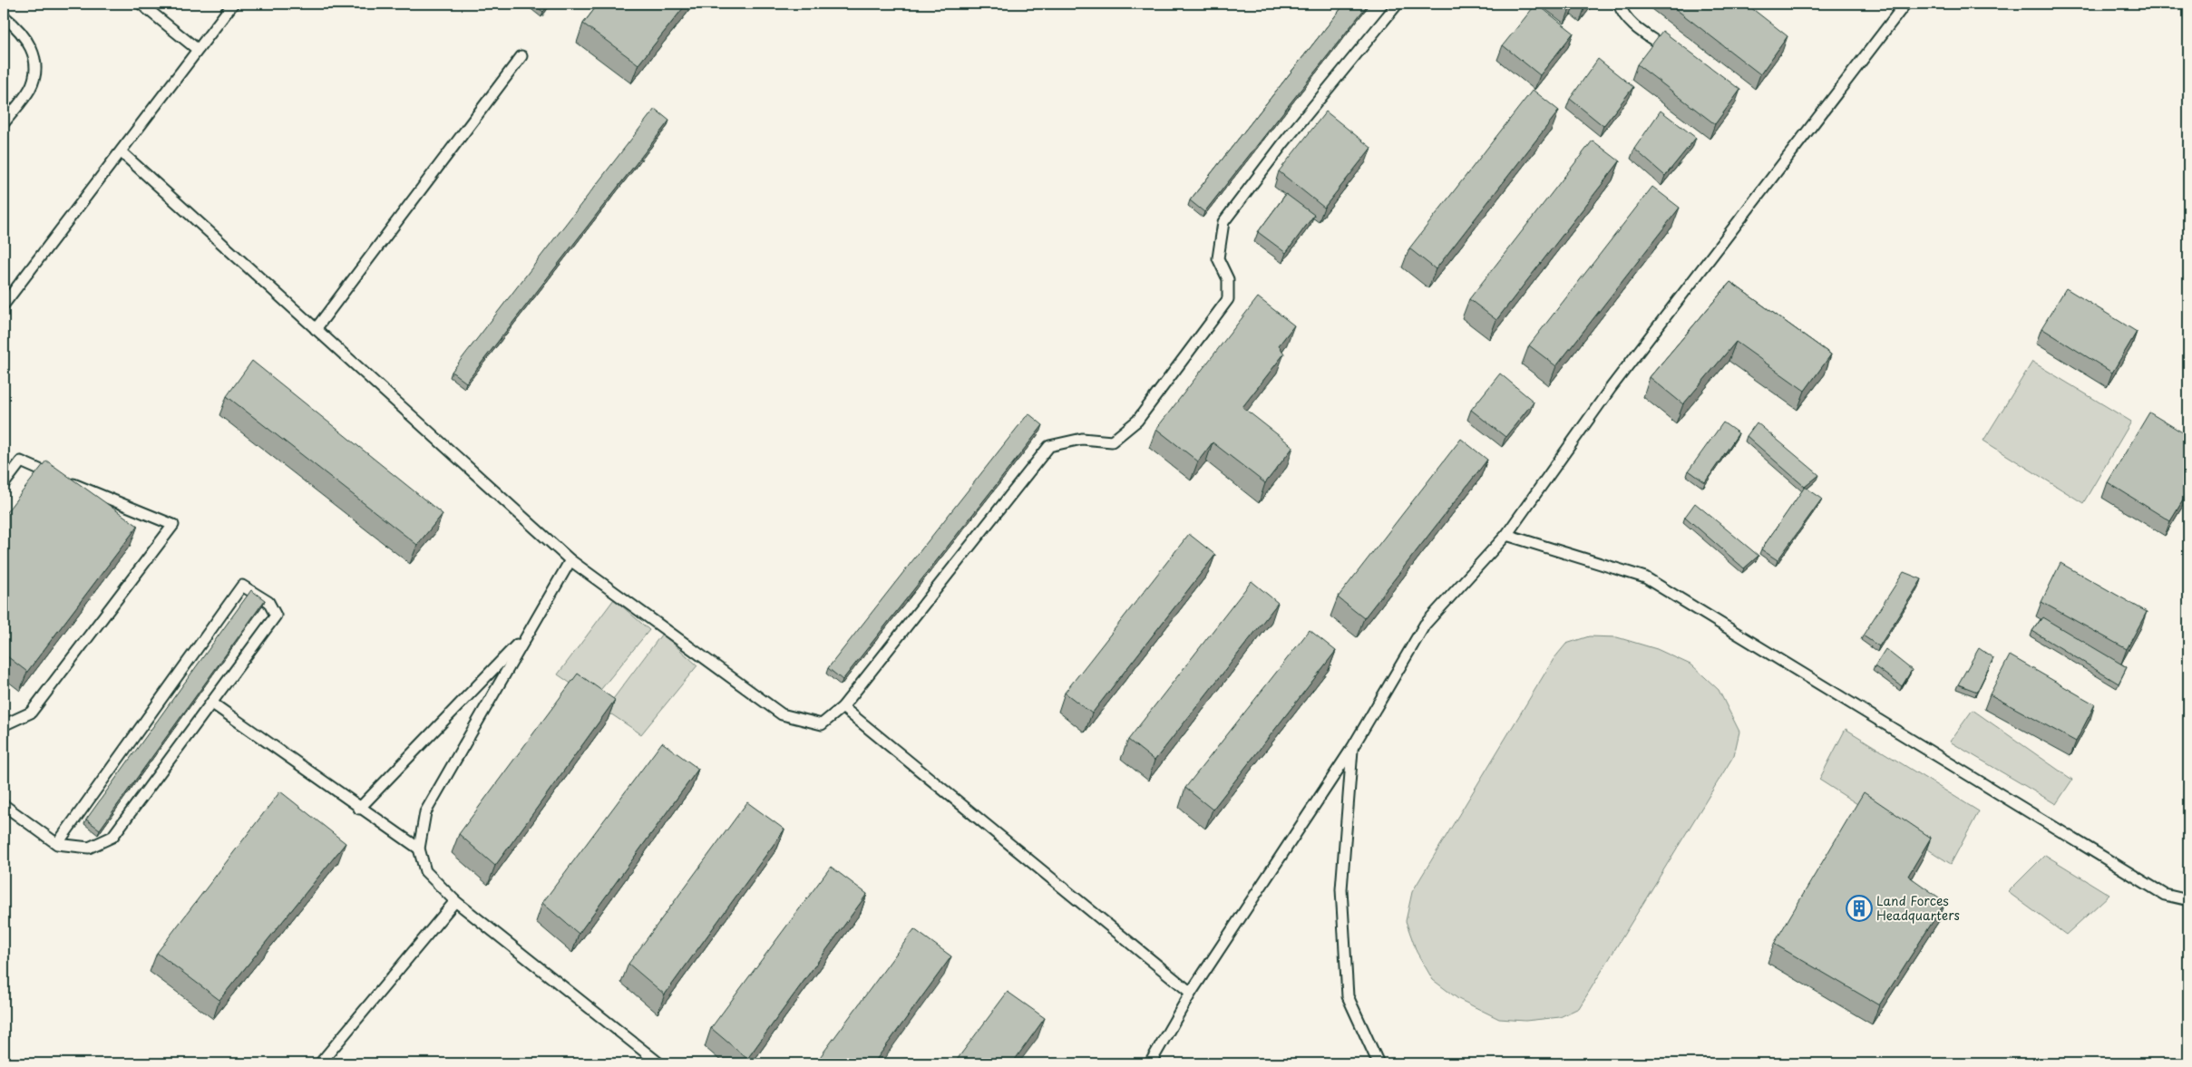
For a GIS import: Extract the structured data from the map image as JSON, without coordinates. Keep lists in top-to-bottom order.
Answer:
{
  "places": {
    "building": ["Land Forces Headquarters"]
  }
}
